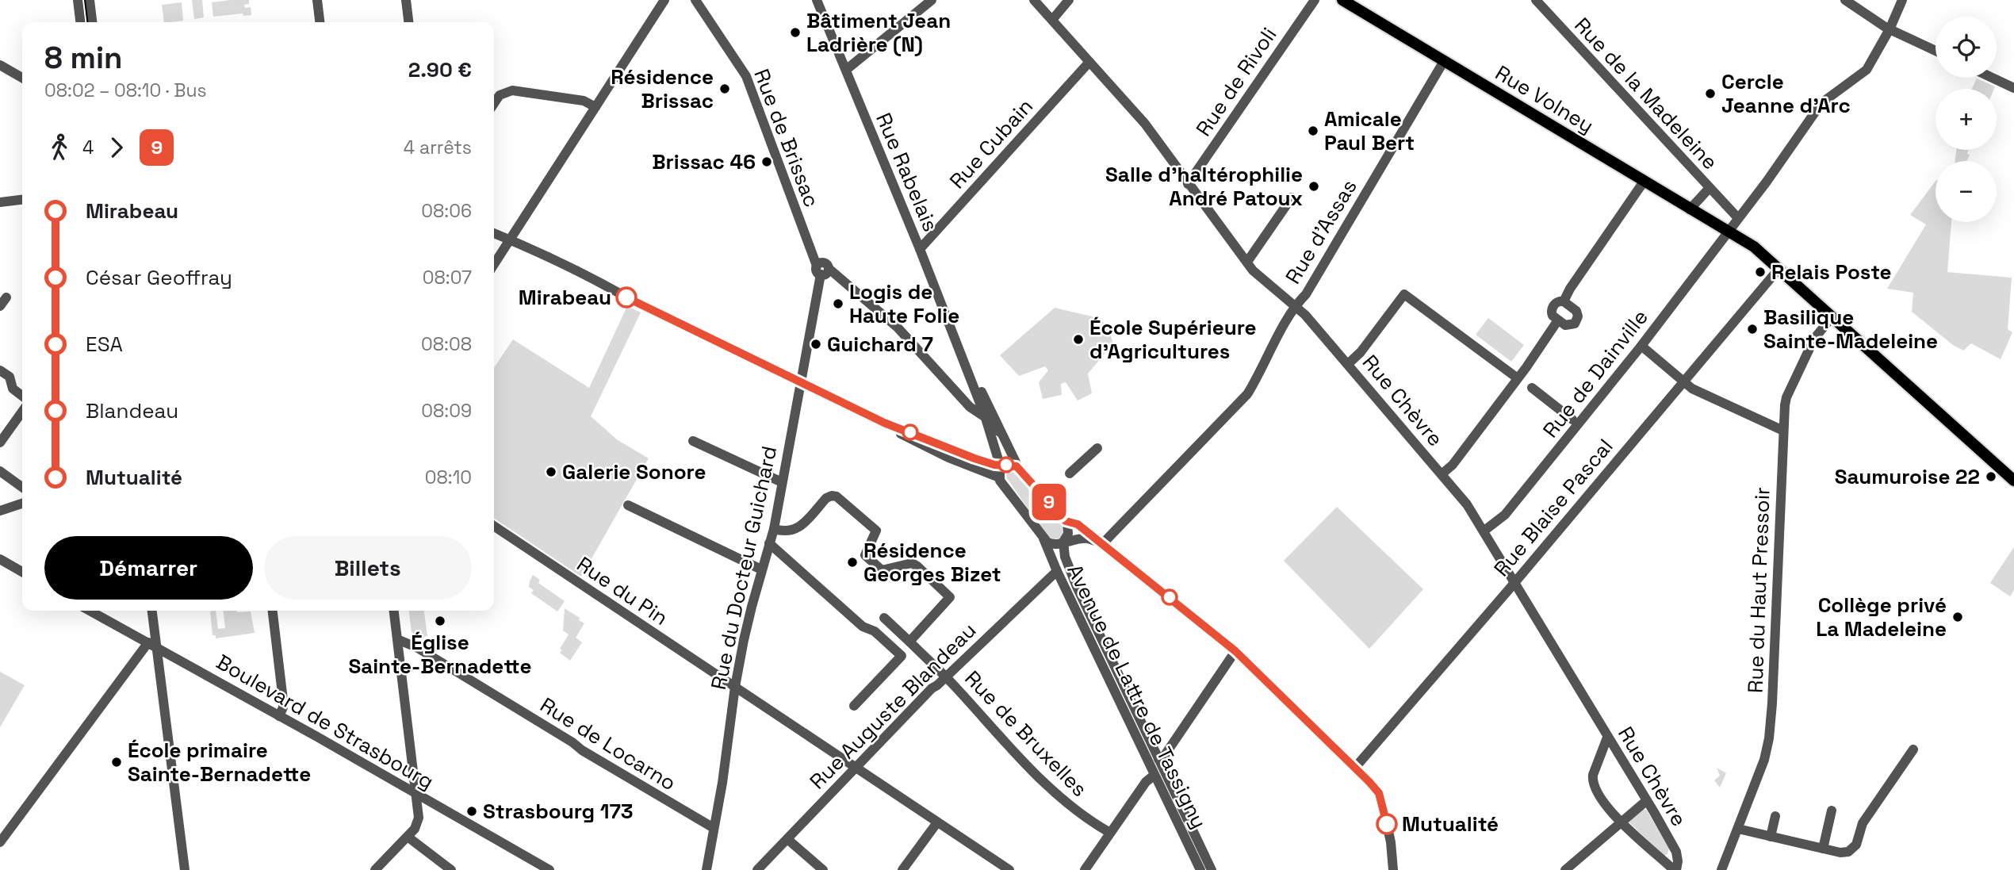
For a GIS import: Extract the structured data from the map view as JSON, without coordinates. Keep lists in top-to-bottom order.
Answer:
{
  "streets": {
    "main road": ["Rue Volney"],
    "street": [
      "Rue de Rivoli",
      "Rue de la Madeleine",
      "Rue de Brissac",
      "Rue Cubain",
      "Rue Rabelais",
      "Rue d'Assas",
      "Rue de Dainville",
      "Rue Chèvre",
      "Rue Blaise Pascal",
      "Rue du Docteur Guichard",
      "Rue du Haut Pressoir",
      "Rue du Pin",
      "Avenue de Lattre de Tassigny",
      "Rue Auguste Blandeau",
      "Boulevard de Strasbourg",
      "Rue de Bruxelles",
      "Rue de Locarno"
    ]
  },
  "crossings": [
    ["Rue de Rivoli", "Rue Chèvre"],
    ["Rue de la Madeleine", "Rue Volney"],
    ["Rue de la Madeleine", "Rue de Dainville"],
    ["Rue Volney", "Rue d'Assas"],
    ["Rue Volney", "Rue de Dainville"],
    ["Rue Volney", "Rue Blaise Pascal"],
    ["Rue Volney", "Rue du Haut Pressoir"],
    ["Rue de Brissac", "Rue du Docteur Guichard"],
    ["Rue Cubain", "Rue Rabelais"],
    ["Rue Cubain", "Rue Chèvre"],
    ["Rue Rabelais", "Avenue de Lattre de Tassigny"],
    ["Rue d'Assas", "Rue Chèvre"],
    ["Rue de Dainville", "Rue Chèvre"],
    ["Rue Chèvre", "Rue Blaise Pascal"],
    ["Rue du Docteur Guichard", "Rue du Pin"],
    ["Rue du Docteur Guichard", "Rue de Locarno"],
    ["Rue du Pin", "Rue Auguste Blandeau"],
    ["Avenue de Lattre de Tassigny", "Rue Auguste Blandeau"],
    ["Rue Auguste Blandeau", "Rue de Bruxelles"]
  ],
  "places": [
    "Bâtiment Jean Ladrière (N)",
    "Résidence Brissac",
    "Cercle Jeanne d'Arc",
    "Amicale Paul Bert",
    "Brissac 46",
    "Salle d'haltérophilie André Patoux",
    "Relais Poste",
    "Mirabeau",
    "Logis de Haute Folie",
    "Basilique Sainte-Madeleine",
    "École Supérieure d'Agricultures",
    "Guichard 7",
    "Galerie Sonore",
    "Saumuroise 22",
    "Résidence Georges Bizet",
    "Collège privé La Madeleine",
    "Église Sainte-Bernadette",
    "École primaire Sainte-Bernadette",
    "Strasbourg 173",
    "Mutualité"
  ],
  "lines": ["bus line 9"],
  "page": {
    "on_map": "9",
    "map_buttons": ["+", "−"],
    "heading": ["8 min", "08:02 – 08:10 · Bus", "2.90 €"],
    "legs": ["4", "9", "4 arrêts"],
    "list": [
      {
        "name": "Mirabeau",
        "value": "08:06"
      },
      {
        "name": "César Geoffray",
        "value": "08:07"
      },
      {
        "name": "ESA",
        "value": "08:08"
      },
      {
        "name": "Blandeau",
        "value": "08:09"
      },
      {
        "name": "Mutualité",
        "value": "08:10"
      }
    ],
    "buttons": ["Démarrer", "Billets"]
  }
}
